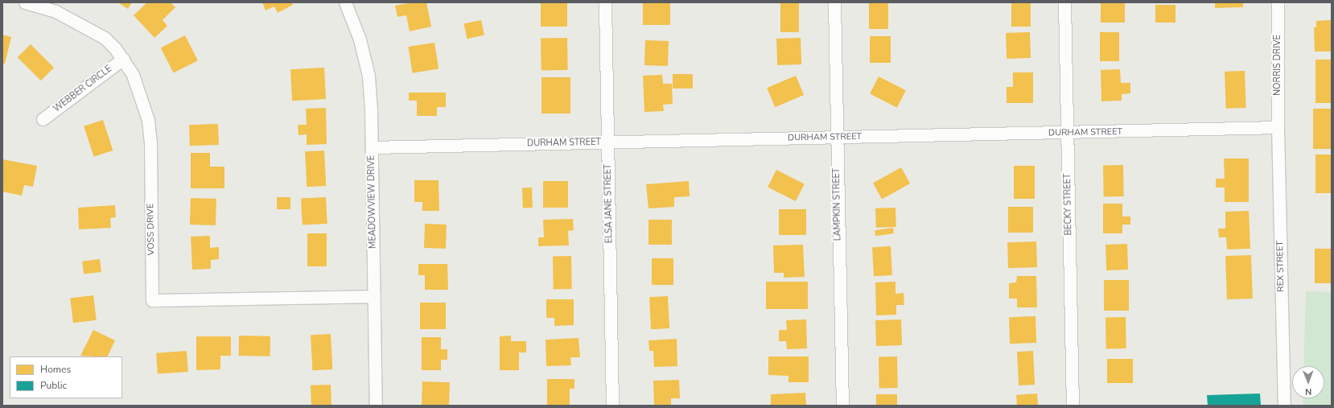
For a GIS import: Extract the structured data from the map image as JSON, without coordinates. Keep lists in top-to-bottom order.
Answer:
{
  "streets": {
    "street": [
      "NORRIS DRIVE",
      "WEBBER CIRCLE",
      "DURHAM STREET",
      "MEADOWVIEW DRIVE",
      "ELSA JANE STREET",
      "LAMPKIN STREET",
      "BECKY STREET",
      "VOSS DRIVE",
      "REX STREET"
    ]
  },
  "crossings": [
    ["NORRIS DRIVE", "DURHAM STREET"],
    ["NORRIS DRIVE", "REX STREET"],
    ["WEBBER CIRCLE", "VOSS DRIVE"],
    ["DURHAM STREET", "MEADOWVIEW DRIVE"],
    ["DURHAM STREET", "ELSA JANE STREET"],
    ["DURHAM STREET", "LAMPKIN STREET"],
    ["DURHAM STREET", "BECKY STREET"],
    ["DURHAM STREET", "REX STREET"],
    ["MEADOWVIEW DRIVE", "VOSS DRIVE"]
  ],
  "legend": ["Homes", "Public"],
  "north": "bottom"
}
